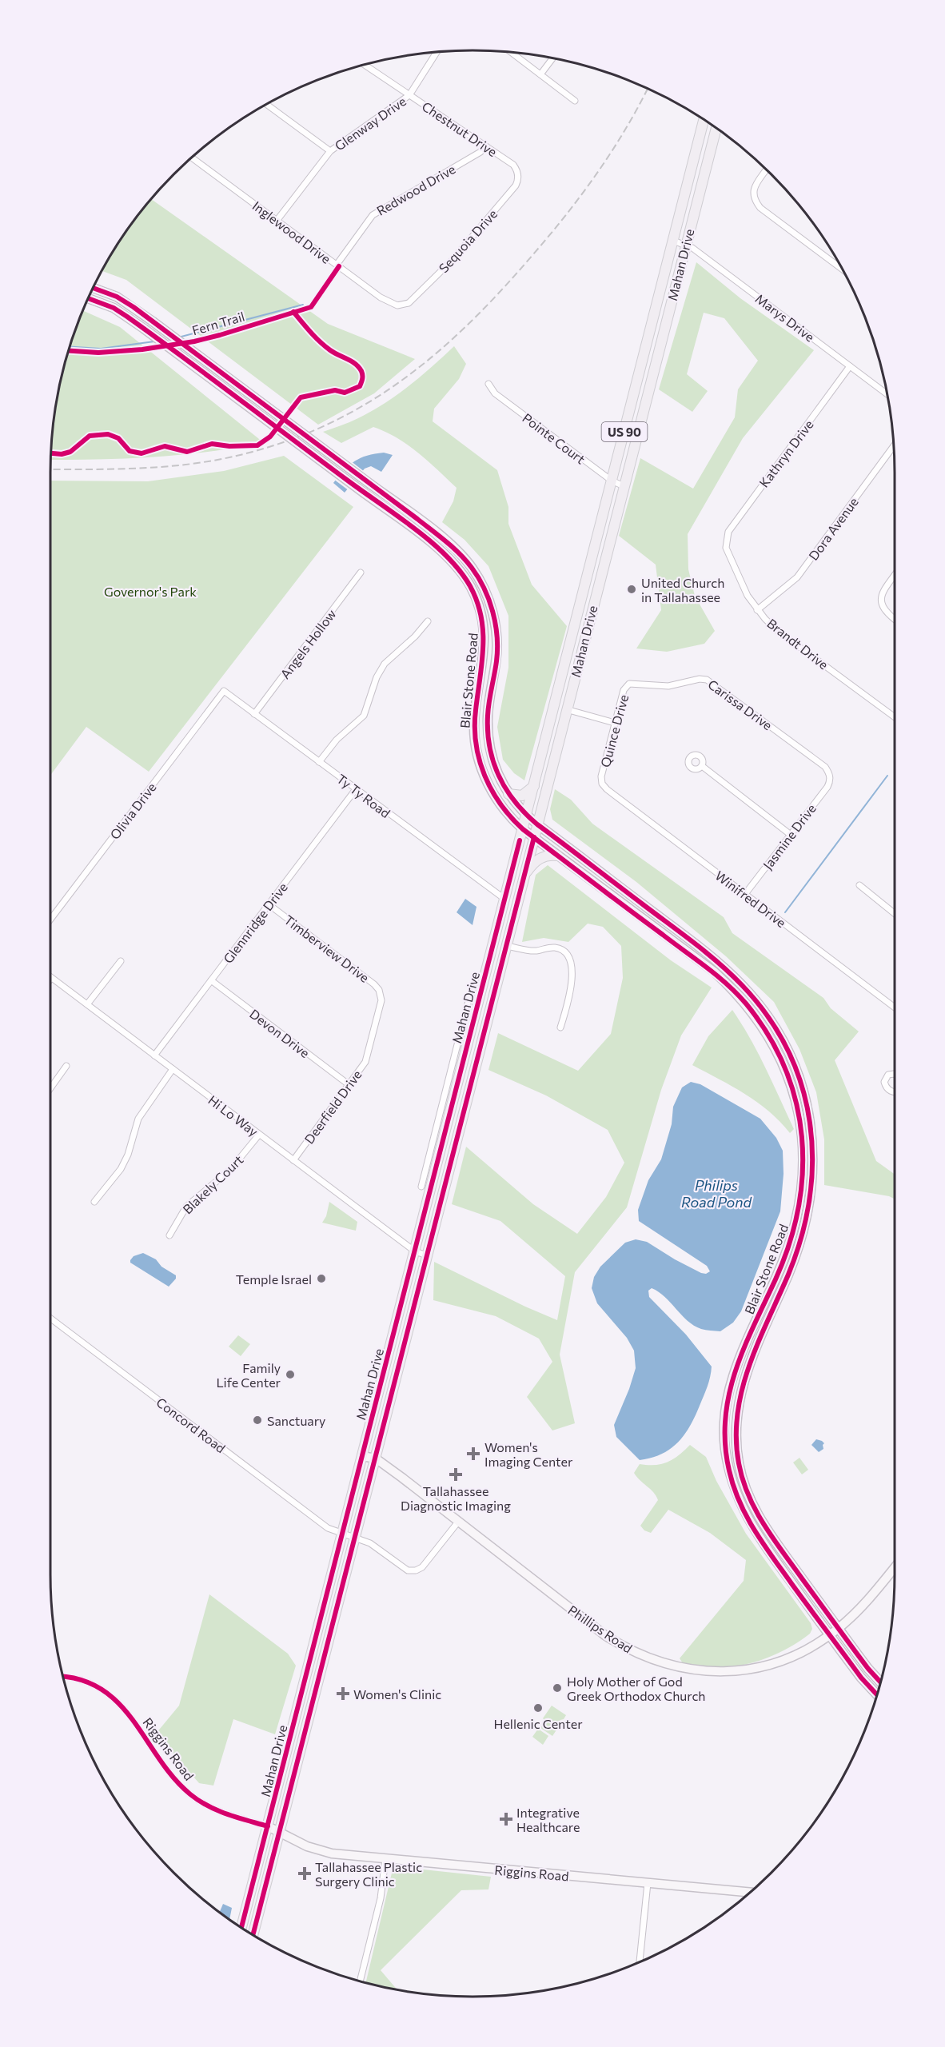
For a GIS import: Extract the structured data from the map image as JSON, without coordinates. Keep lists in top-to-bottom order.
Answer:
{
  "streets": {
    "main road": [
      "Mahan Drive",
      "US 90",
      "Blair Stone Road",
      "Phillips Road",
      "Riggins Road"
    ],
    "street": [
      "Glenway Drive",
      "Chestnut Drive",
      "Redwood Drive",
      "Inglewood Drive",
      "Sequoia Drive",
      "Marys Drive",
      "Pointe Court",
      "Kathryn Drive",
      "Dora Avenue",
      "Angels Hollow",
      "Brandt Drive",
      "Carissa Drive",
      "Quince Drive",
      "Ty Ty Road",
      "Olivia Drive",
      "Jasmine Drive",
      "Winifred Drive",
      "Glennridge Drive",
      "Timberview Drive",
      "Devon Drive",
      "Deerfield Drive",
      "Hi Lo Way",
      "Blakely Court",
      "Concord Road"
    ],
    "cycle path": ["Fern Trail"]
  },
  "crossings": [
    ["Glenway Drive", "Chestnut Drive"],
    ["Glenway Drive", "Inglewood Drive"],
    ["Chestnut Drive", "Redwood Drive"],
    ["Chestnut Drive", "Sequoia Drive"],
    ["Redwood Drive", "Inglewood Drive"],
    ["Inglewood Drive", "Sequoia Drive"],
    ["Mahan Drive", "Marys Drive"],
    ["Mahan Drive", "Pointe Court"],
    ["Mahan Drive", "Blair Stone Road"],
    ["Mahan Drive", "Ty Ty Road"],
    ["Mahan Drive", "Hi Lo Way"],
    ["Mahan Drive", "Concord Road"],
    ["Mahan Drive", "Phillips Road"],
    ["Mahan Drive", "Riggins Road"],
    ["Marys Drive", "Kathryn Drive"],
    ["Kathryn Drive", "Brandt Drive"],
    ["Dora Avenue", "Brandt Drive"],
    ["Angels Hollow", "Ty Ty Road"],
    ["Blair Stone Road", "Phillips Road"],
    ["Carissa Drive", "Quince Drive"],
    ["Carissa Drive", "Jasmine Drive"],
    ["Quince Drive", "Winifred Drive"],
    ["Ty Ty Road", "Olivia Drive"],
    ["Ty Ty Road", "Glennridge Drive"],
    ["Jasmine Drive", "Winifred Drive"],
    ["Glennridge Drive", "Timberview Drive"],
    ["Glennridge Drive", "Devon Drive"],
    ["Glennridge Drive", "Hi Lo Way"],
    ["Timberview Drive", "Deerfield Drive"],
    ["Devon Drive", "Deerfield Drive"],
    ["Deerfield Drive", "Hi Lo Way"],
    ["Hi Lo Way", "Blakely Court"],
    ["Concord Road", "Phillips Road"]
  ],
  "water": ["Philips Road Pond"],
  "parks": ["Governor's Park"],
  "places": {
    "other": [
      "United Church in Tallahassee",
      "Temple Israel",
      "Family Life Center",
      "Sanctuary",
      "Holy Mother of God Greek Orthodox Church",
      "Hellenic Center"
    ],
    "health": [
      "Women's Imaging Center",
      "Tallahassee Diagnostic Imaging",
      "Women's Clinic",
      "Integrative Healthcare",
      "Tallahassee Plastic Surgery Clinic"
    ]
  }
}
